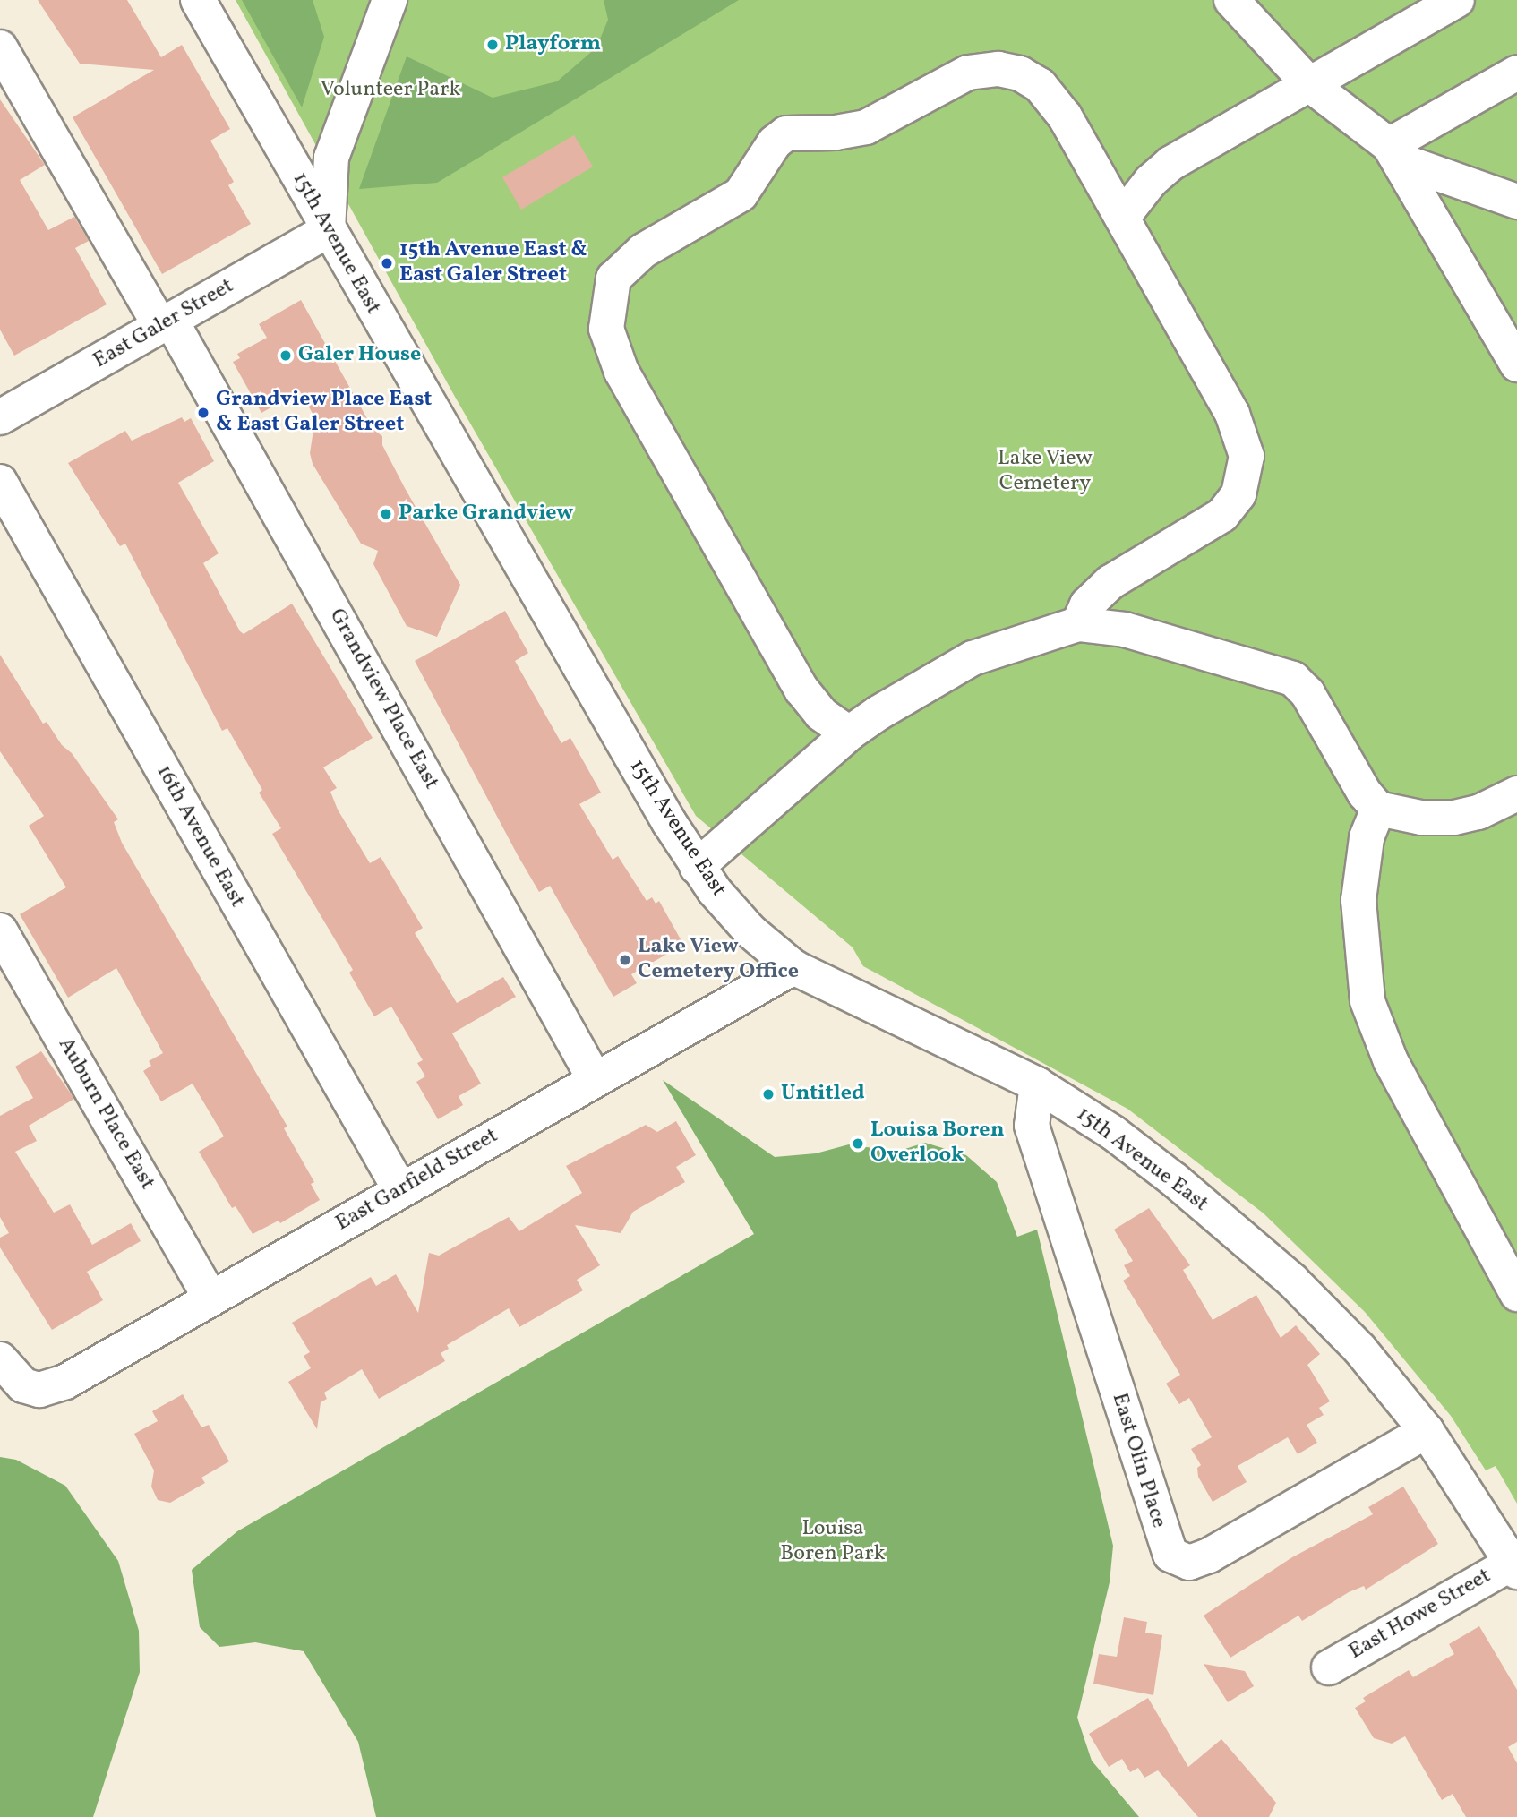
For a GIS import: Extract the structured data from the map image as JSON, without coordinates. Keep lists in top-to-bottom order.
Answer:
{
  "streets": {
    "street": [
      "15th Avenue East",
      "East Galer Street",
      "Grandview Place East",
      "16th Avenue East",
      "Auburn Place East",
      "East Garfield Street",
      "East Olin Place",
      "East Howe Street"
    ]
  },
  "crossings": [
    ["15th Avenue East", "East Galer Street"],
    ["15th Avenue East", "East Garfield Street"],
    ["15th Avenue East", "East Olin Place"],
    ["15th Avenue East", "East Howe Street"],
    ["East Galer Street", "Grandview Place East"],
    ["Grandview Place East", "East Garfield Street"],
    ["16th Avenue East", "East Garfield Street"],
    ["Auburn Place East", "East Garfield Street"]
  ],
  "parks": ["Volunteer Park", "Lake View Cemetery", "Louisa Boren Park"],
  "places": [
    "Playform",
    "15th Avenue East & East Galer Street",
    "Galer House",
    "Grandview Place East & East Galer Street",
    "Parke Grandview",
    "Lake View Cemetery Office",
    "Untitled",
    "Louisa Boren Overlook"
  ]
}
